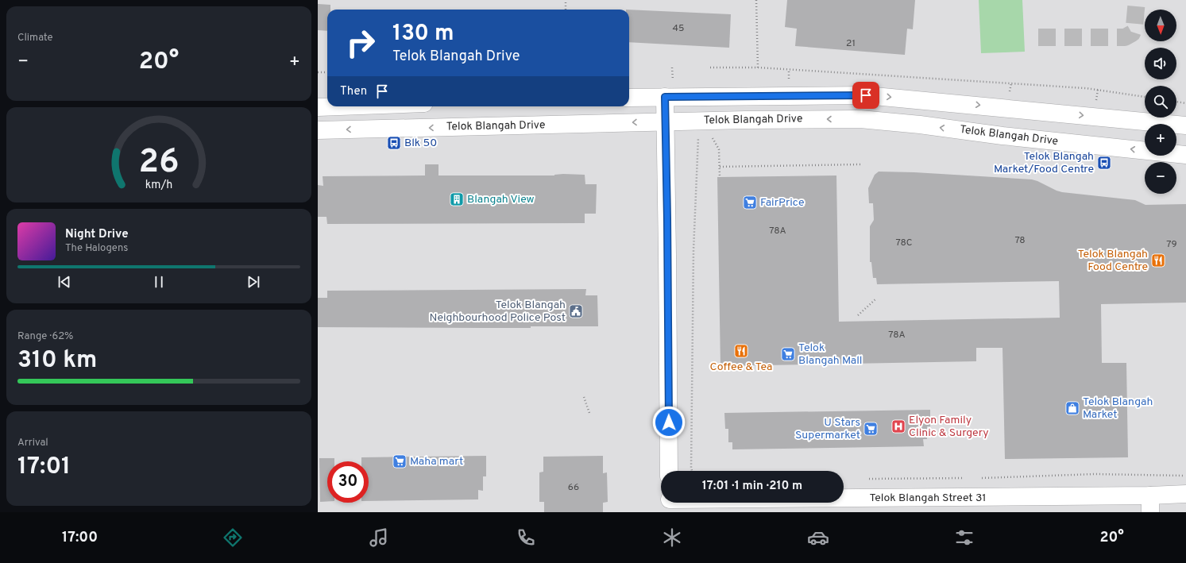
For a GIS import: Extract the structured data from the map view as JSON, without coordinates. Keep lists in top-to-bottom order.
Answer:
{
  "streets": {
    "street": ["Telok Blangah Drive", "Telok Blangah Street 31"]
  },
  "places": {
    "bus stop": ["Blk 50", "Telok Blangah Market/Food Centre"],
    "building": ["Blangah View"],
    "supermarket": [
      "FairPrice",
      "Telok Blangah Mall",
      "U Stars Supermarket",
      "Maha mart"
    ],
    "restaurant": ["Telok Blangah Food Centre", "Coffee & Tea"],
    "public building": ["Telok Blangah Neighbourhood Police Post"],
    "shop": ["Telok Blangah Market"],
    "hospital": ["Elyon Family Clinic & Surgery"]
  },
  "house_numbers": [
    "45",
    "21",
    "78A",
    "78",
    "78C",
    "79",
    "78A",
    "66"
  ],
  "north": "bottom",
  "page": {
    "tile": [
      "Climate",
      ["Range · 62%", "310 km"],
      ["Arrival", "17:01"]
    ],
    "map_buttons": ["+", "−"],
    "turn": ["130 m", "Telok Blangah Drive"],
    "heat": ["−", "20°", "+"],
    "then": "Then",
    "song": ["Night Drive", "The Halogens"],
    "limit": "30",
    "trip": "17:01 · 1 min · 210 m",
    "tabs": ["17:00", "20°"],
    "gauge": ["26", "km/h"]
  }
}
